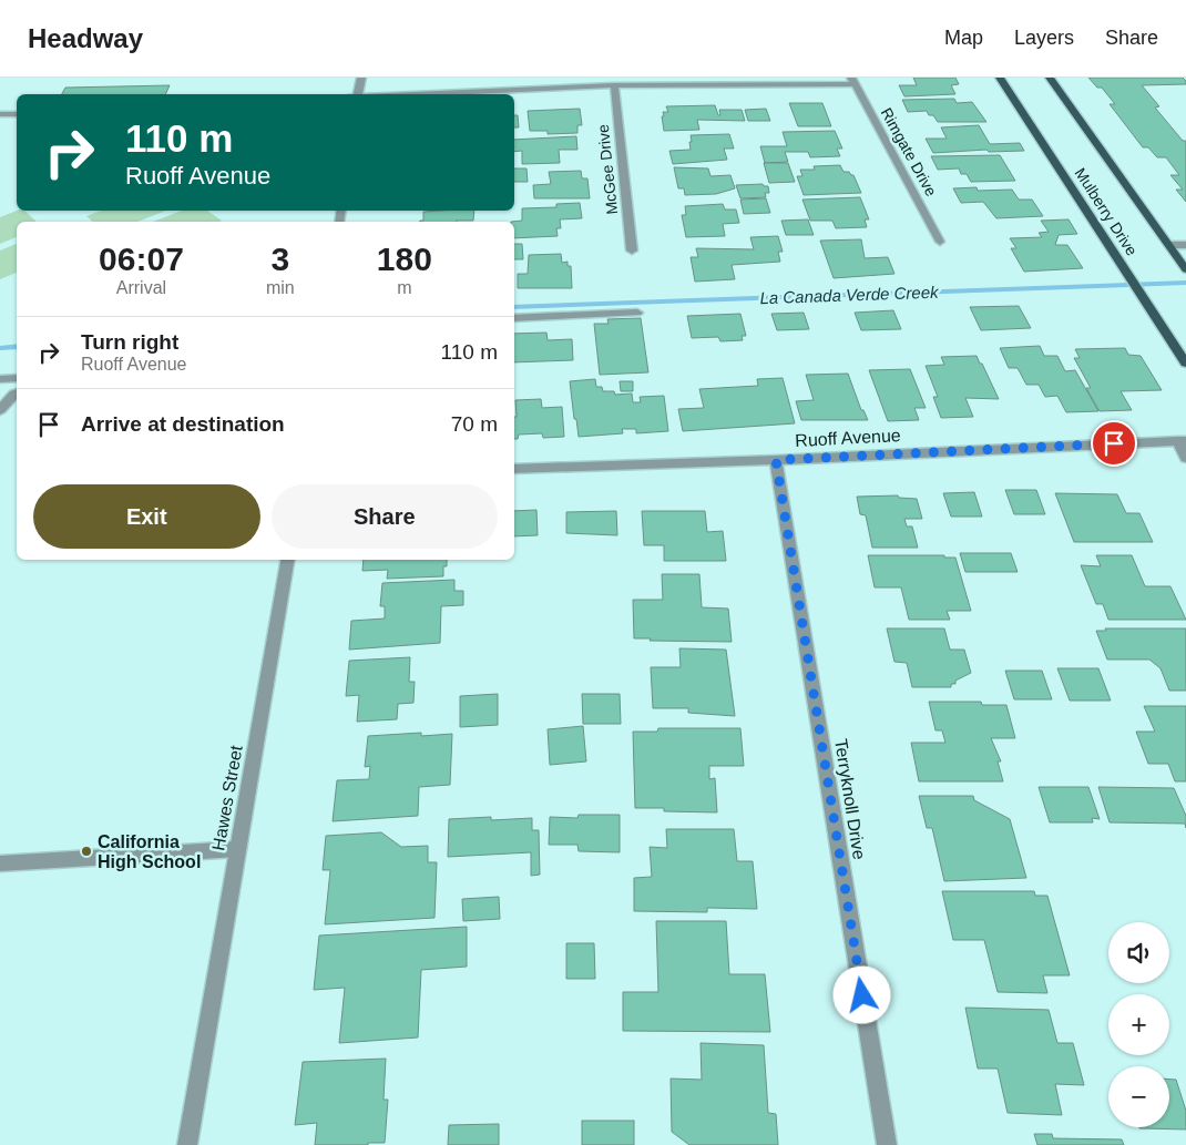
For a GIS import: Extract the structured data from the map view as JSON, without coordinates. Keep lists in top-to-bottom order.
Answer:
{
  "streets": {
    "main road": ["Mulberry Drive"],
    "street": [
      "Rimgate Drive",
      "McGee Drive",
      "Ruoff Avenue",
      "Hawes Street",
      "Terryknoll Drive"
    ]
  },
  "crossings": [
    ["Ruoff Avenue", "Terryknoll Drive"]
  ],
  "water": ["La Canada Verde Creek"],
  "places": ["California High School"],
  "page": {
    "header": "Headway",
    "nav": ["Map", "Layers", "Share"],
    "turn": ["110 m", "Ruoff Avenue"],
    "eta": [
      "06:07",
      "Arrival",
      "3",
      "min",
      "180",
      "m"
    ],
    "list": [
      {
        "name": "Turn right",
        "note": "Ruoff Avenue",
        "value": "110 m"
      },
      {
        "name": "Arrive at destination",
        "value": "70 m"
      }
    ],
    "buttons": ["Exit", "Share"],
    "map_buttons": ["+", "−"]
  }
}
